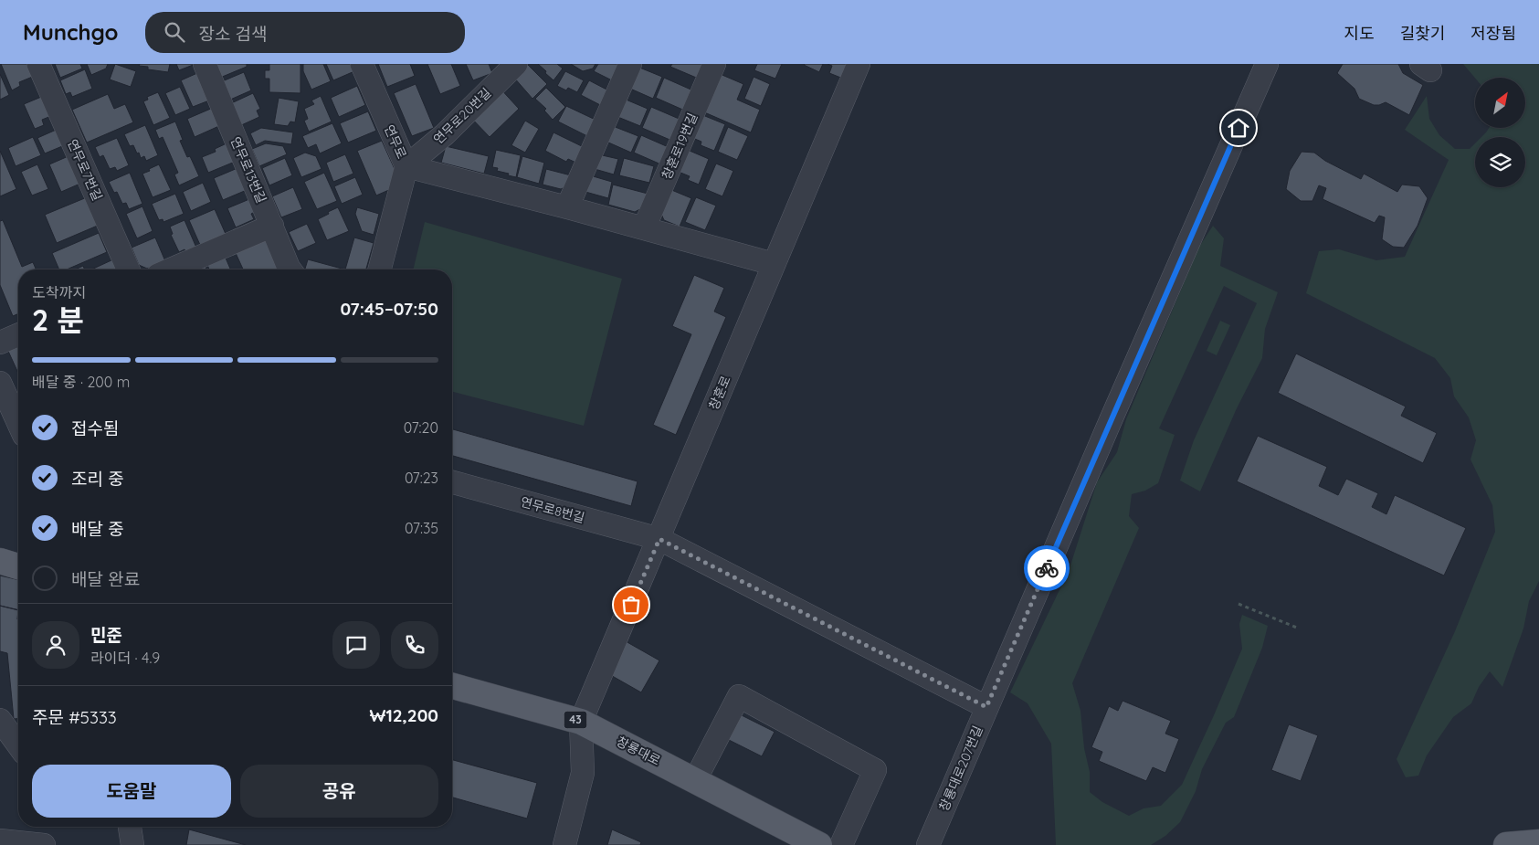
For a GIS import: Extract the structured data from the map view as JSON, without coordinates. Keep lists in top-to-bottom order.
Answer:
{
  "streets": {
    "main road": ["43", "창룡대로"],
    "street": [
      "연무로20번길",
      "연무로",
      "창훈로19번길",
      "연무로7번길",
      "연무로13번길",
      "창훈로",
      "연무로8번길",
      "창룡대로207번길"
    ]
  },
  "crossings": [
    ["연무로20번길", "연무로"],
    ["창훈로", "연무로8번길"],
    ["창훈로", "창룡대로"],
    ["연무로8번길", "창룡대로207번길"]
  ],
  "north": "top right",
  "page": {
    "header": "Munchgo",
    "search": "장소 검색",
    "nav": ["지도", "길찾기", "저장됨"],
    "heading": ["2 분", "도착까지", "07:45–07:50"],
    "panel": [
      "민준",
      "라이더 · 4.9",
      "주문 #5333",
      "₩12,200"
    ],
    "bar": "배달 중 · 200 m",
    "list": [
      ["접수됨", "07:20"],
      ["조리 중", "07:23"],
      ["배달 중", "07:35"],
      "배달 완료"
    ],
    "buttons": ["도움말", "공유"]
  }
}
